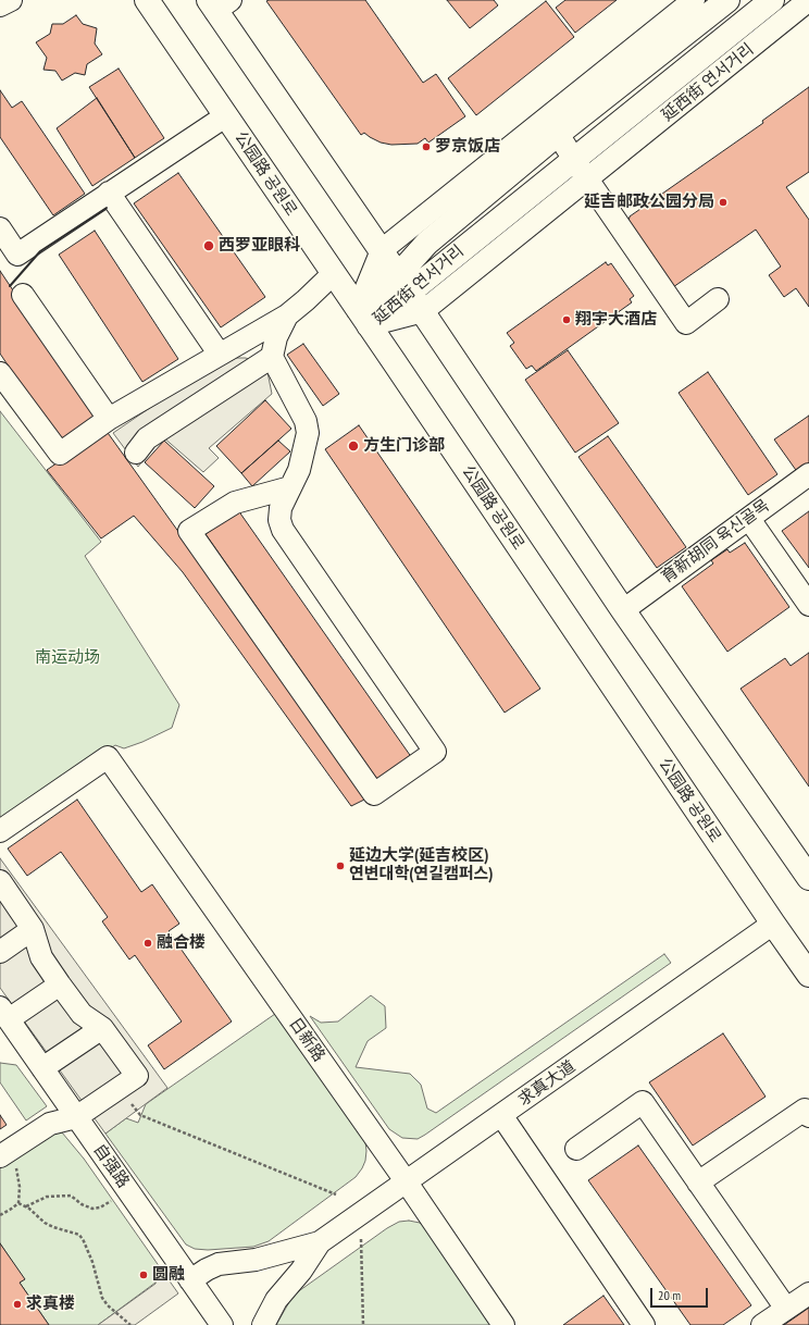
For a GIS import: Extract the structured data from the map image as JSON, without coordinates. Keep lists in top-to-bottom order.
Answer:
{
  "streets": {
    "main road": ["延西街 연서거리", "公园路 공원로"],
    "street": [
      "育新胡同 육신골목",
      "日新路",
      "求真大道",
      "自强路"
    ]
  },
  "crossings": [
    ["延西街 연서거리", "公园路 공원로"],
    ["公园路 공원로", "求真大道"],
    ["日新路", "求真大道"]
  ],
  "parks": ["南运动场"],
  "places": [
    "罗京饭店",
    "延吉邮政公园分局",
    "西罗亚眼科",
    "翔宇大酒店",
    "方生门诊部",
    "延边大学(延吉校区) 연변대학(연길캠퍼스)",
    "融合楼",
    "圆融",
    "求真楼"
  ],
  "scale_bar": "20 m"
}
